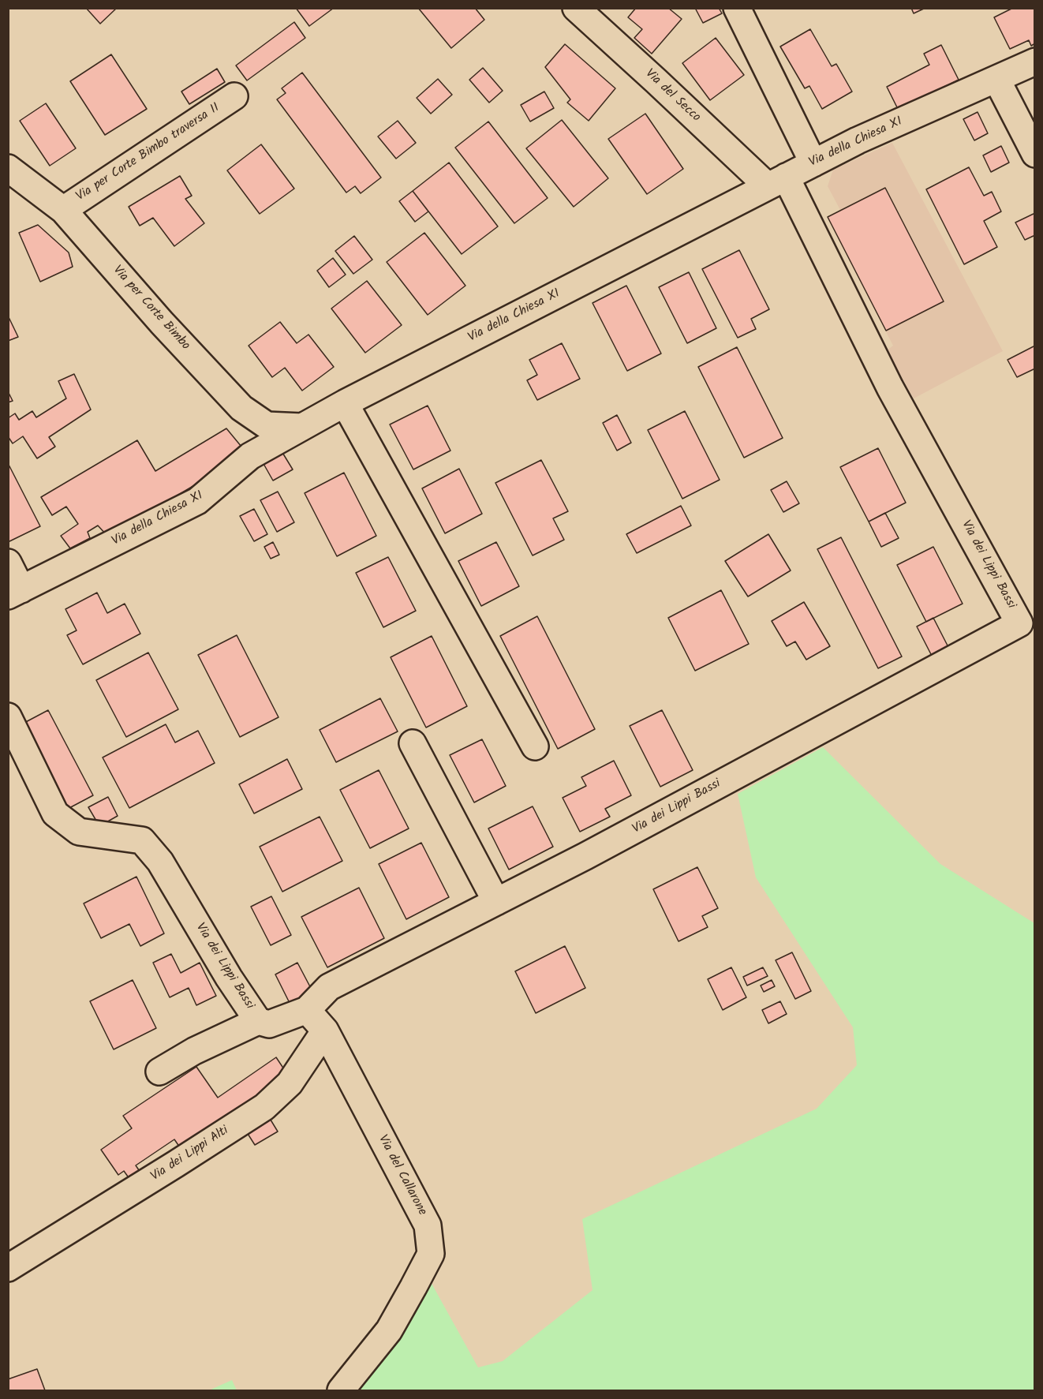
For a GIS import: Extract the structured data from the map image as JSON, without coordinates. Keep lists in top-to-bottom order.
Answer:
{
  "streets": {
    "street": [
      "Via del Secco",
      "Via della Chiesa XI",
      "Via per Corte Bimbo traversa II",
      "Via per Corte Bimbo",
      "Via dei Lippi Bassi",
      "Via dei Lippi Alti",
      "Via del Callarone"
    ]
  },
  "crossings": [
    ["Via del Secco", "Via della Chiesa XI"],
    ["Via del Secco", "Via dei Lippi Bassi"],
    ["Via della Chiesa XI", "Via per Corte Bimbo"],
    ["Via della Chiesa XI", "Via dei Lippi Bassi"],
    ["Via per Corte Bimbo traversa II", "Via per Corte Bimbo"],
    ["Via dei Lippi Alti", "Via del Callarone"]
  ]
}
